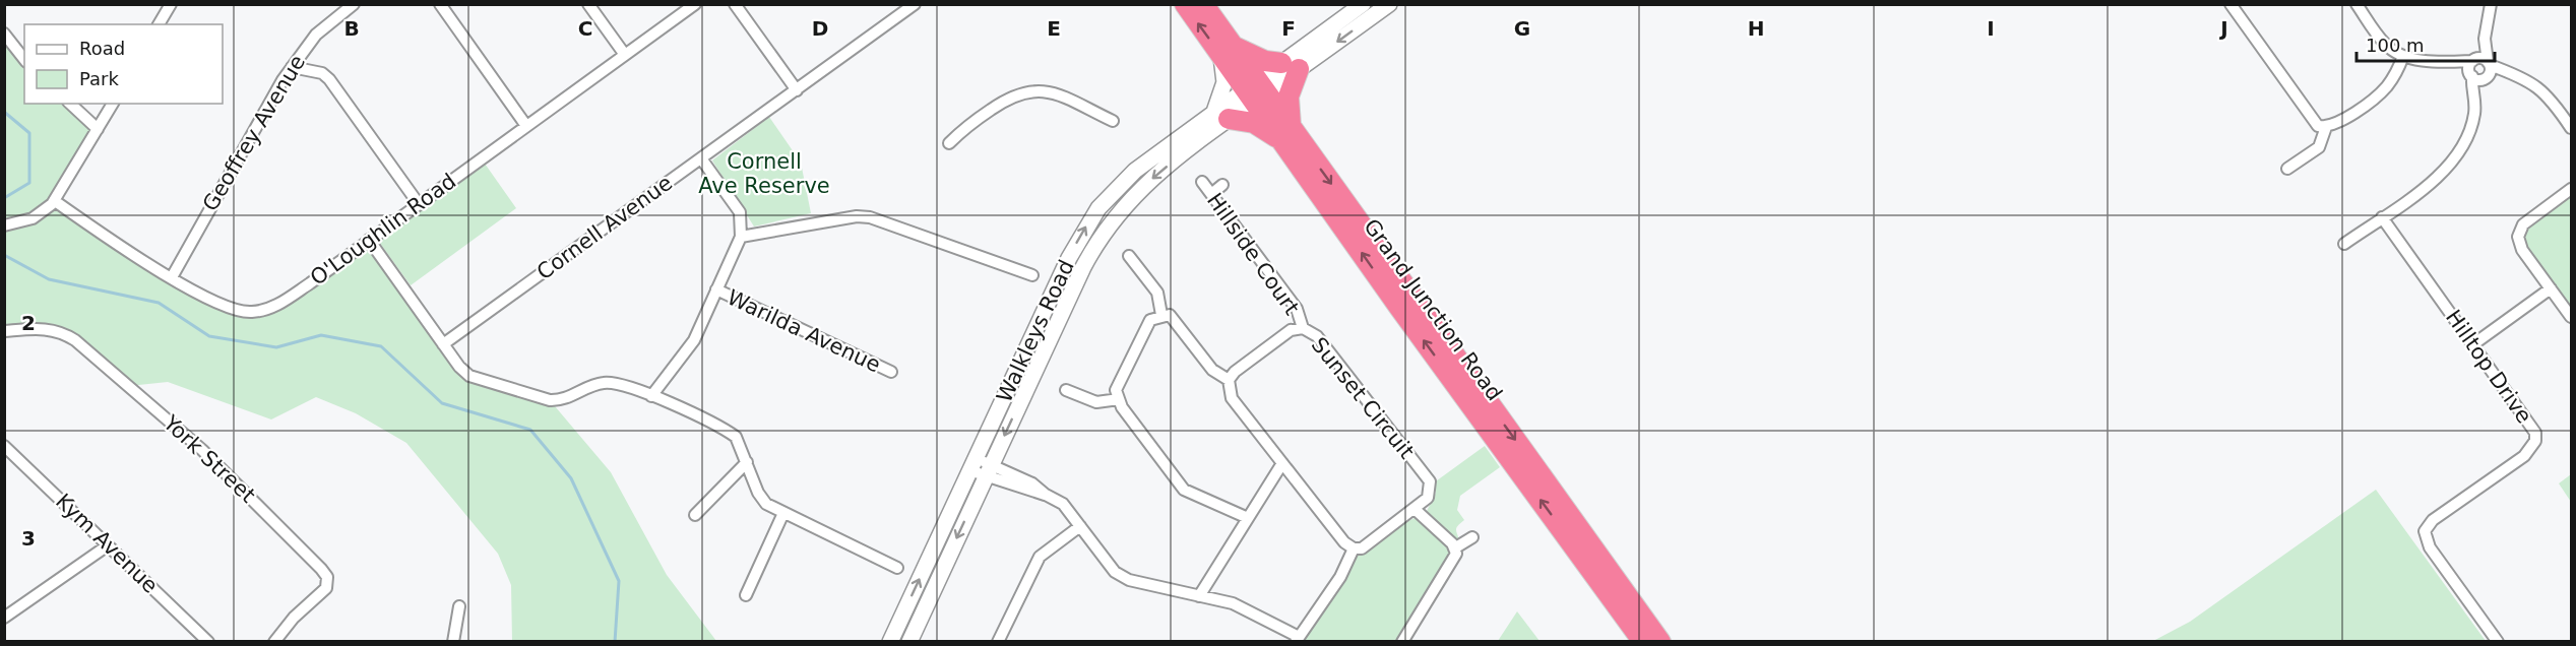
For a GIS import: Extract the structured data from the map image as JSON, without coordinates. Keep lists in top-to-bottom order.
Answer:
{
  "streets": {
    "highway": ["Grand Junction Road"],
    "main road": ["Walkleys Road"],
    "street": [
      "Geoffrey Avenue",
      "Cornell Avenue",
      "O'Loughlin Road",
      "Hillside Court",
      "Warilda Avenue",
      "Hilltop Drive",
      "Sunset Circuit",
      "York Street",
      "Kym Avenue"
    ]
  },
  "crossings": [
    ["Geoffrey Avenue", "O'Loughlin Road"],
    ["Hillside Court", "Sunset Circuit"],
    ["Grand Junction Road", "Walkleys Road"]
  ],
  "parks": ["Cornell Ave Reserve"],
  "legend": ["Road", "Park"],
  "scale_bar": "100 m",
  "grid": {
    "columns": [
      "B",
      "C",
      "D",
      "E",
      "F",
      "G",
      "H",
      "I",
      "J"
    ],
    "rows": ["2", "3"]
  }
}
